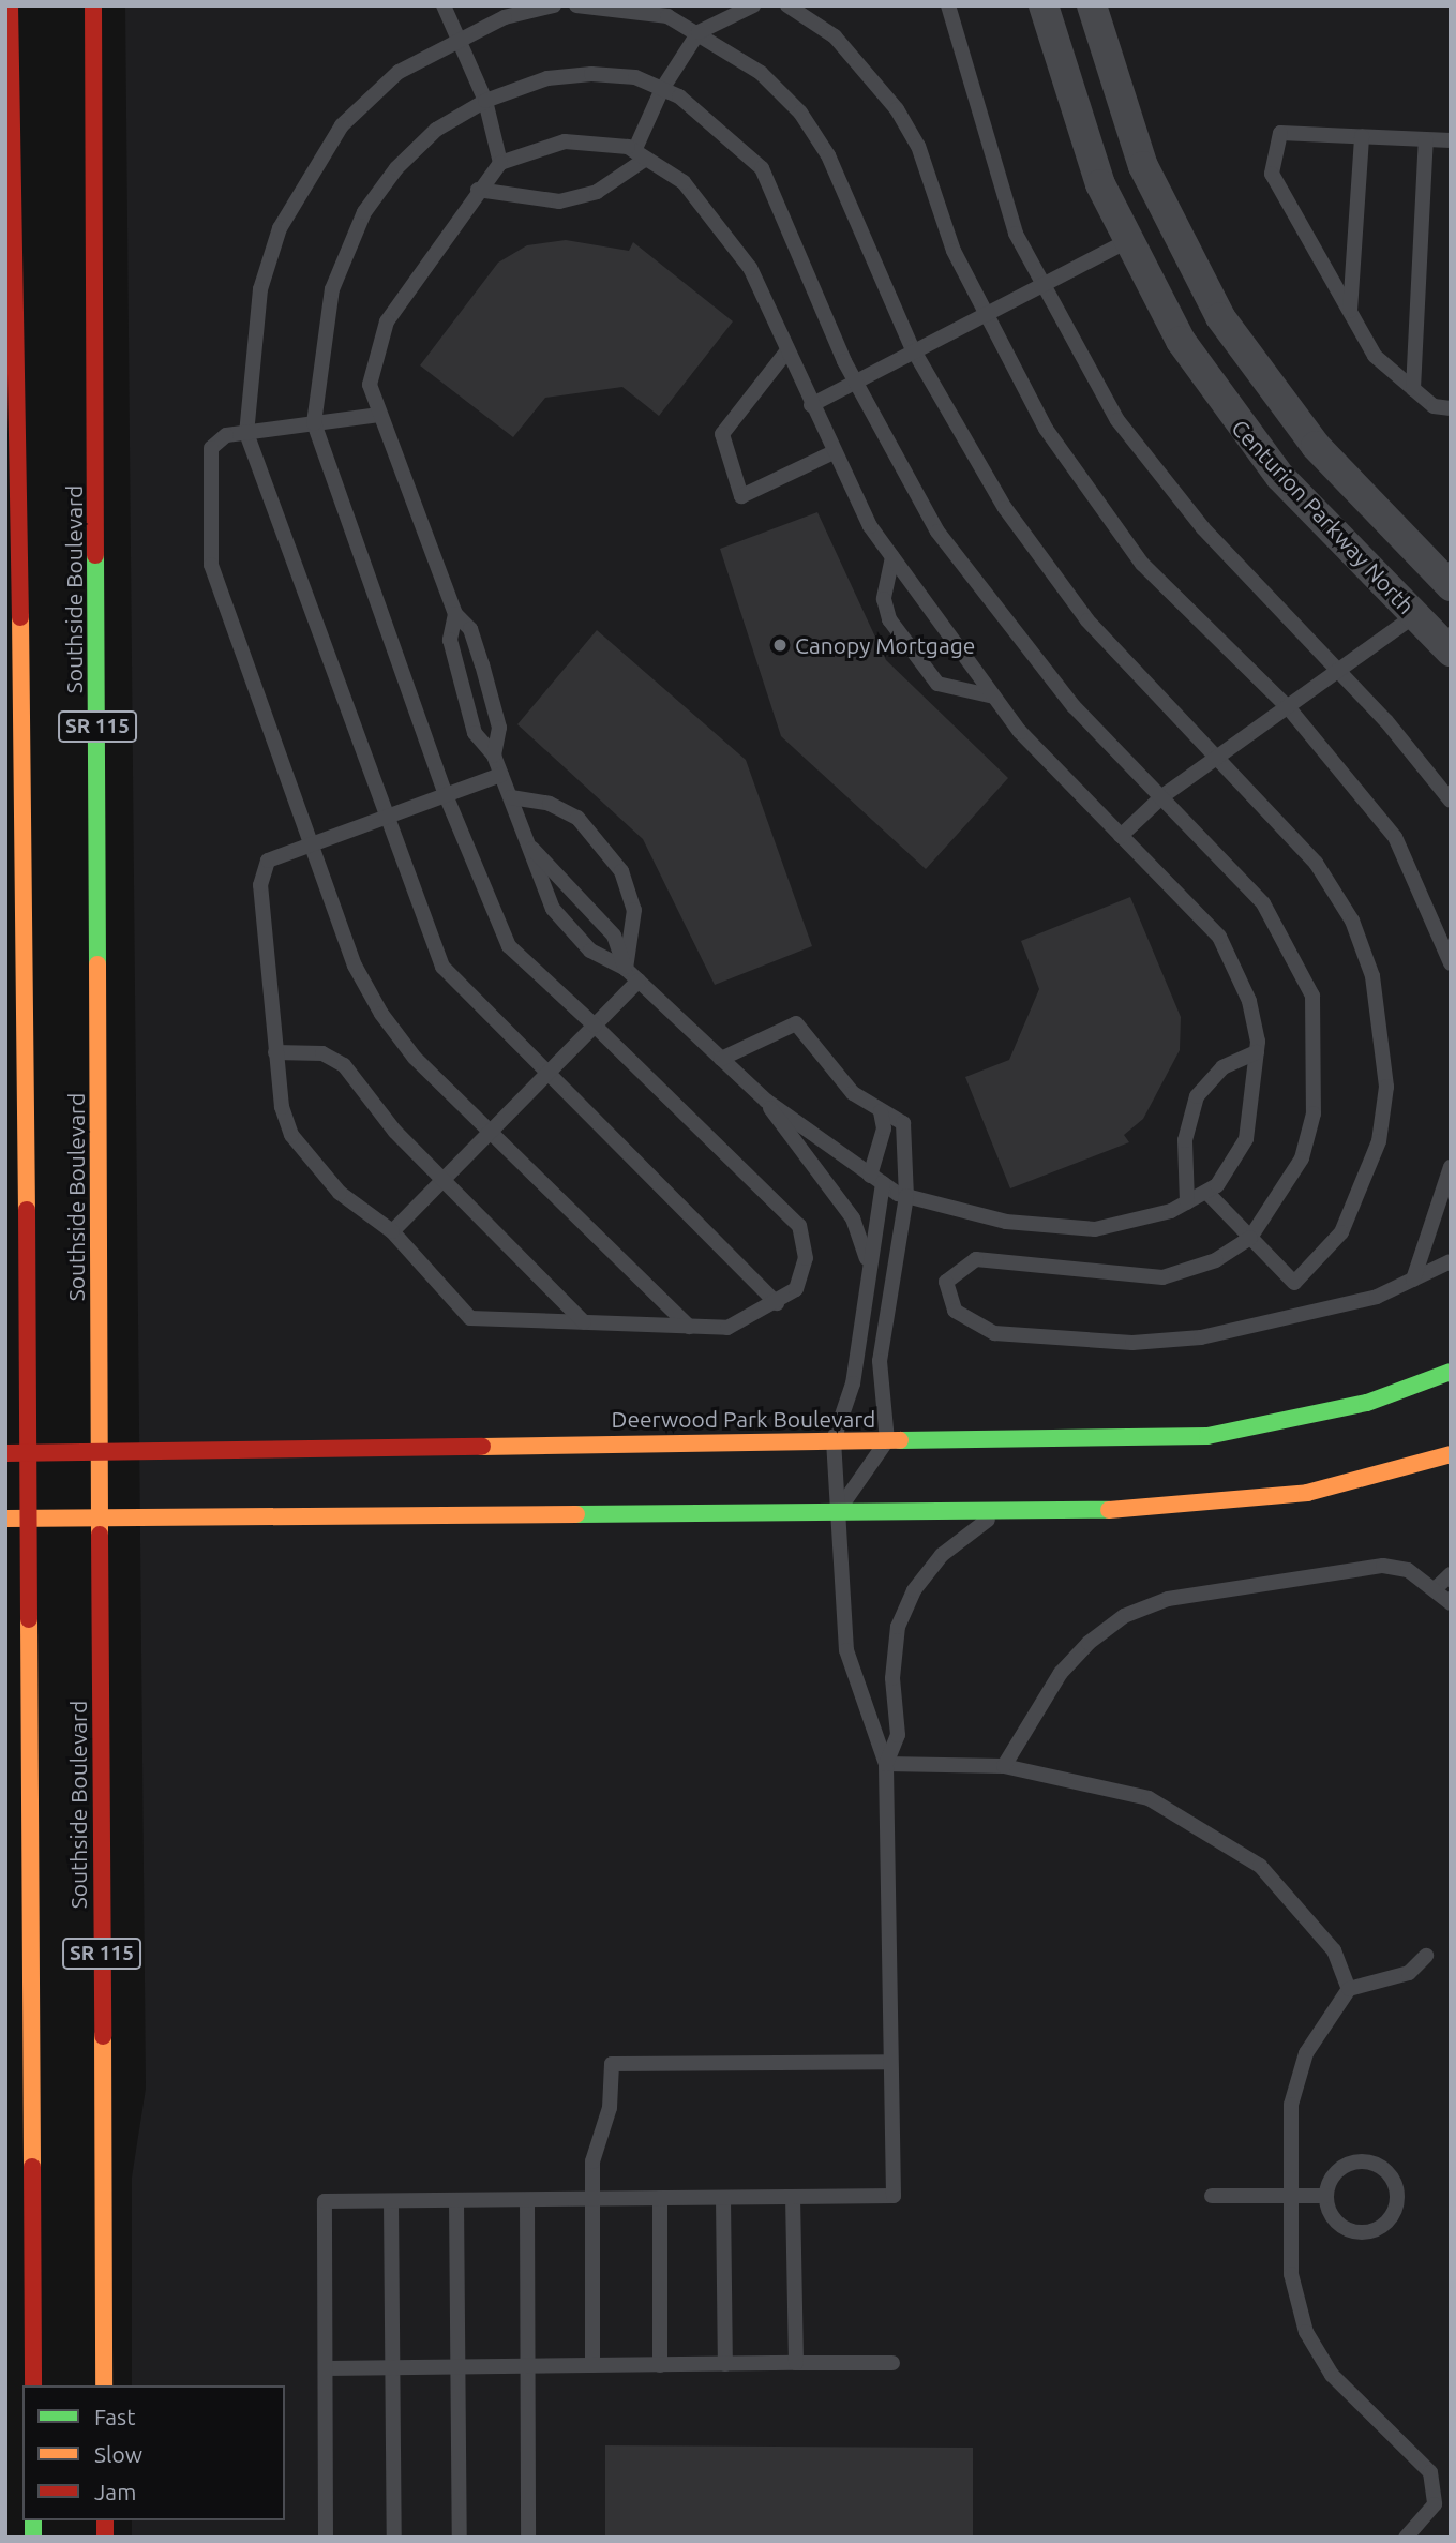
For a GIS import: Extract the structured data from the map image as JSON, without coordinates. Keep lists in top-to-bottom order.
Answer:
{
  "streets": {
    "main road": ["Southside Boulevard", "SR 115", "Deerwood Park Boulevard"],
    "street": ["Centurion Parkway North"]
  },
  "crossings": [
    ["Southside Boulevard", "Deerwood Park Boulevard"],
    ["SR 115", "Deerwood Park Boulevard"]
  ],
  "places": ["Canopy Mortgage"],
  "legend": ["Fast", "Slow", "Jam"]
}
